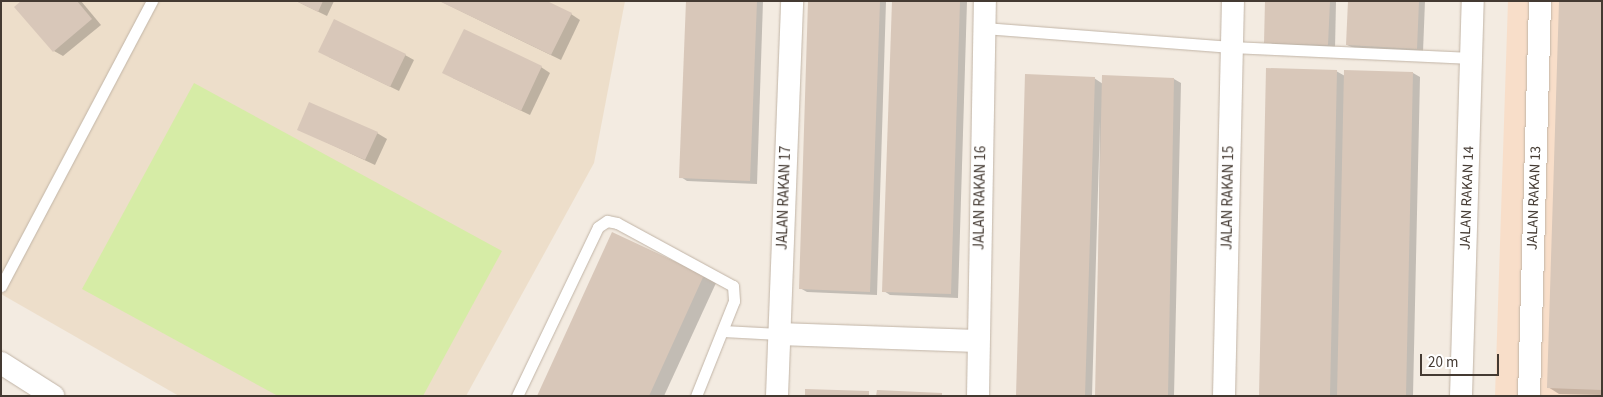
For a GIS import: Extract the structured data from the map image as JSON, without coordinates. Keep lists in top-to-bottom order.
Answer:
{
  "streets": {
    "street": [
      "JALAN RAKAN 17",
      "JALAN RAKAN 16",
      "JALAN RAKAN 15",
      "JALAN RAKAN 14",
      "JALAN RAKAN 13"
    ]
  },
  "scale_bar": "20 m"
}
